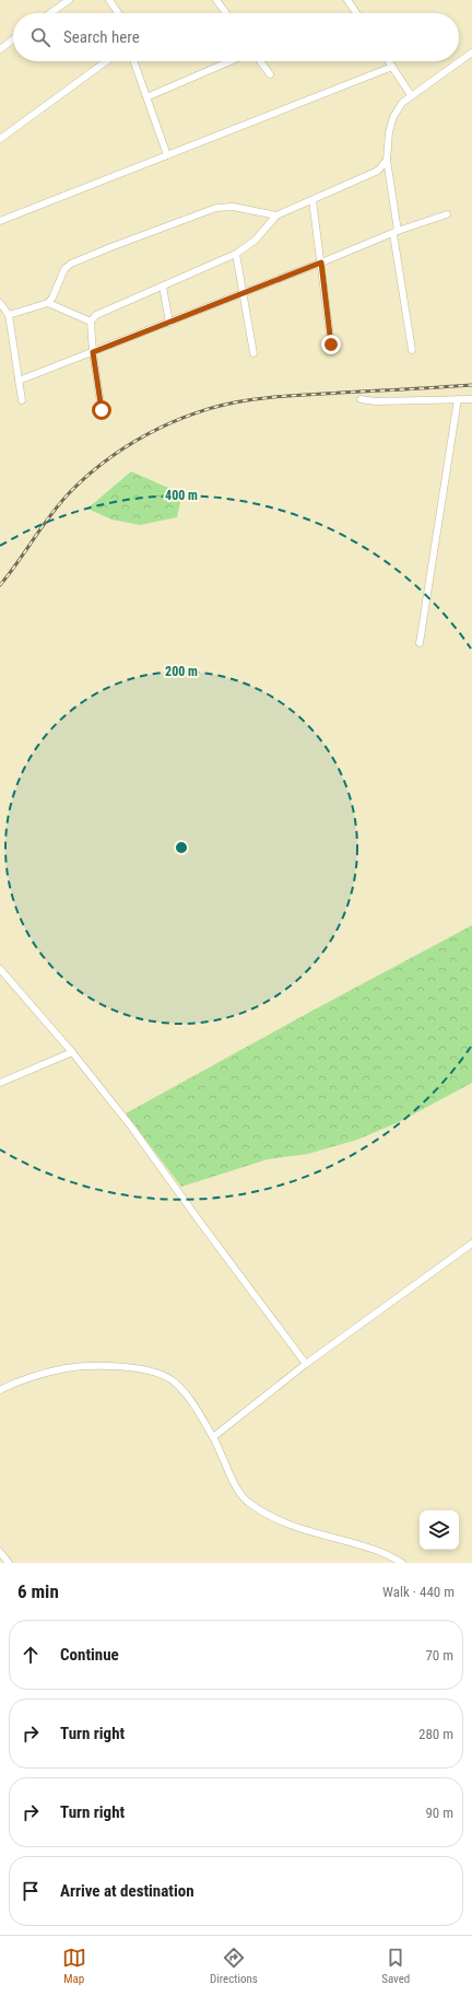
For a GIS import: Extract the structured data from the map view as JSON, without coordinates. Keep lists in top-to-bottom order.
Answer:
{
  "page": {
    "search": "Search here",
    "heading": ["6 min", "Walk · 440 m"],
    "list": [
      ["Continue", "70 m"],
      ["Turn right", "280 m"],
      ["Turn right", "90 m"],
      "Arrive at destination"
    ],
    "nav": ["Map", "Directions", "Saved"]
  },
  "rings": ["400 m", "200 m"]
}
